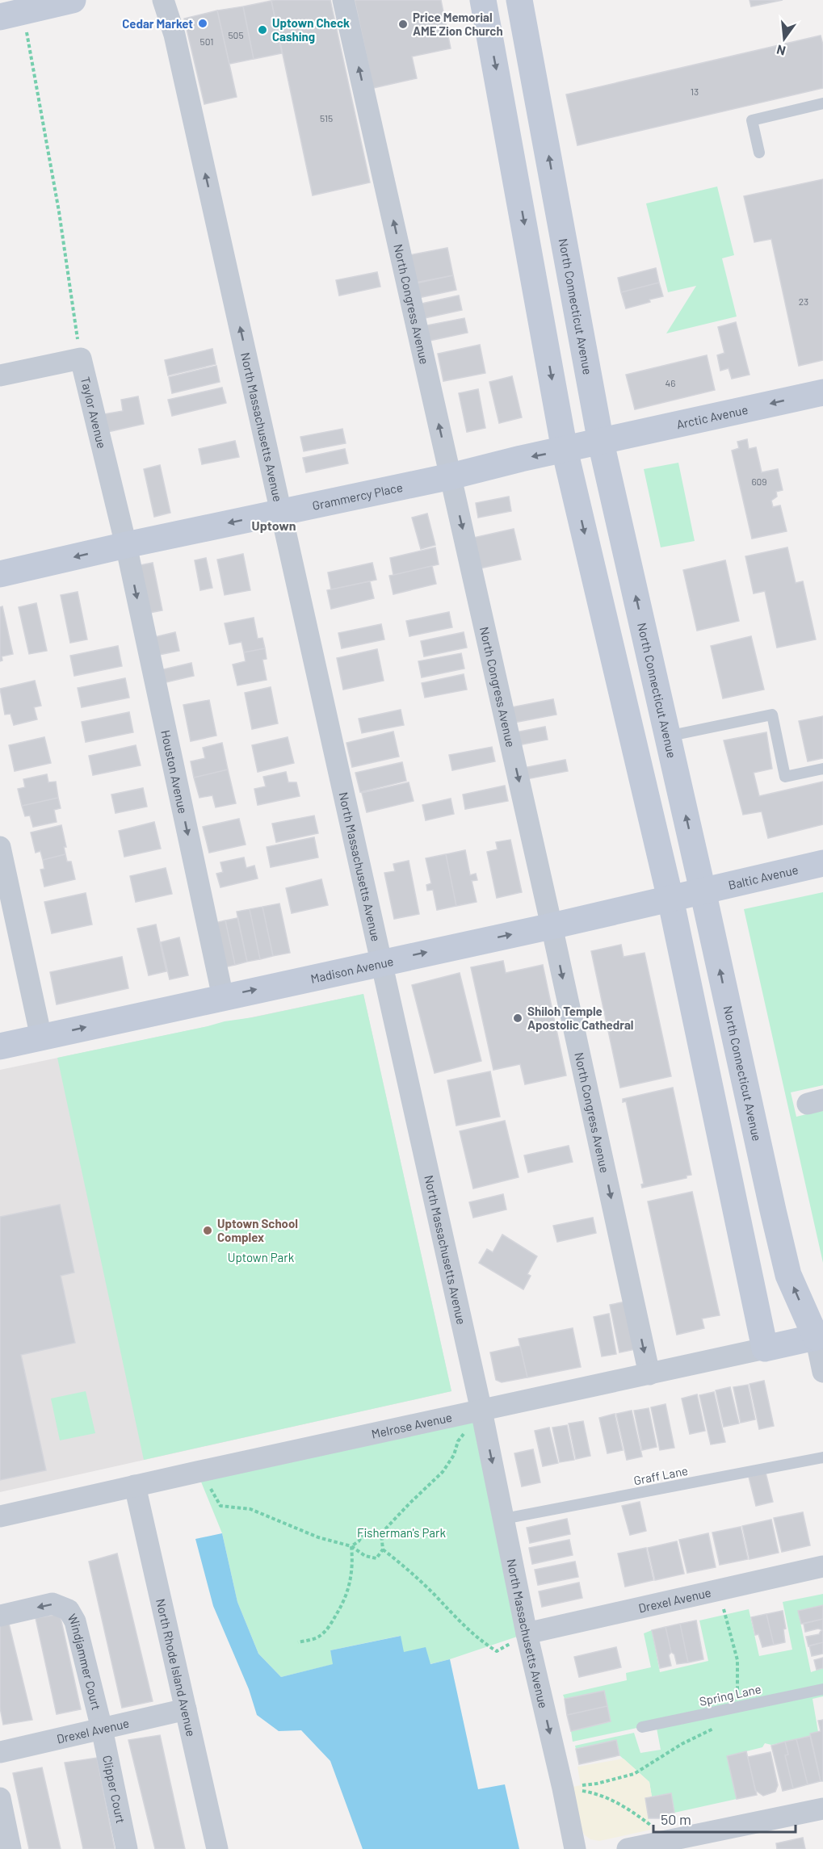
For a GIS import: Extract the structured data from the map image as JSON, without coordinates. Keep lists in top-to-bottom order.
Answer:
{
  "streets": {
    "street": [
      "North Congress Avenue",
      "North Connecticut Avenue",
      "Taylor Avenue",
      "Arctic Avenue",
      "North Massachusetts Avenue",
      "Grammercy Place",
      "Houston Avenue",
      "Baltic Avenue",
      "Madison Avenue",
      "Melrose Avenue",
      "Drexel Avenue",
      "Windjammer Court",
      "North Rhode Island Avenue",
      "Clipper Court"
    ],
    "lane": ["Graff Lane", "Spring Lane"]
  },
  "crossings": [
    ["North Congress Avenue", "Grammercy Place"],
    ["North Congress Avenue", "Madison Avenue"],
    ["North Congress Avenue", "Melrose Avenue"],
    ["North Connecticut Avenue", "Arctic Avenue"],
    ["North Connecticut Avenue", "Grammercy Place"],
    ["North Connecticut Avenue", "Baltic Avenue"],
    ["North Connecticut Avenue", "Madison Avenue"],
    ["North Connecticut Avenue", "Melrose Avenue"],
    ["Taylor Avenue", "Grammercy Place"],
    ["Taylor Avenue", "Houston Avenue"],
    ["Arctic Avenue", "Grammercy Place"],
    ["North Massachusetts Avenue", "Grammercy Place"],
    ["North Massachusetts Avenue", "Madison Avenue"],
    ["North Massachusetts Avenue", "Melrose Avenue"],
    ["North Massachusetts Avenue", "Graff Lane"],
    ["North Massachusetts Avenue", "Drexel Avenue"],
    ["Grammercy Place", "Houston Avenue"],
    ["Houston Avenue", "Madison Avenue"],
    ["Baltic Avenue", "Madison Avenue"],
    ["Melrose Avenue", "North Rhode Island Avenue"],
    ["Drexel Avenue", "Windjammer Court"],
    ["Drexel Avenue", "North Rhode Island Avenue"],
    ["Drexel Avenue", "Clipper Court"],
    ["Windjammer Court", "Clipper Court"]
  ],
  "one_way": ["Arctic Avenue", "Grammercy Place", "Madison Avenue"],
  "districts": ["Uptown"],
  "parks": ["Uptown Park", "Fisherman's Park"],
  "places": [
    "Cedar Market",
    "Price Memorial AME Zion Church",
    "Uptown Check Cashing",
    "Shiloh Temple Apostolic Cathedral",
    "Uptown School Complex"
  ],
  "house_numbers": [
    "505",
    "501",
    "13",
    "515",
    "23",
    "46",
    "609"
  ],
  "scale_bar": "50 m",
  "north": "bottom"
}
